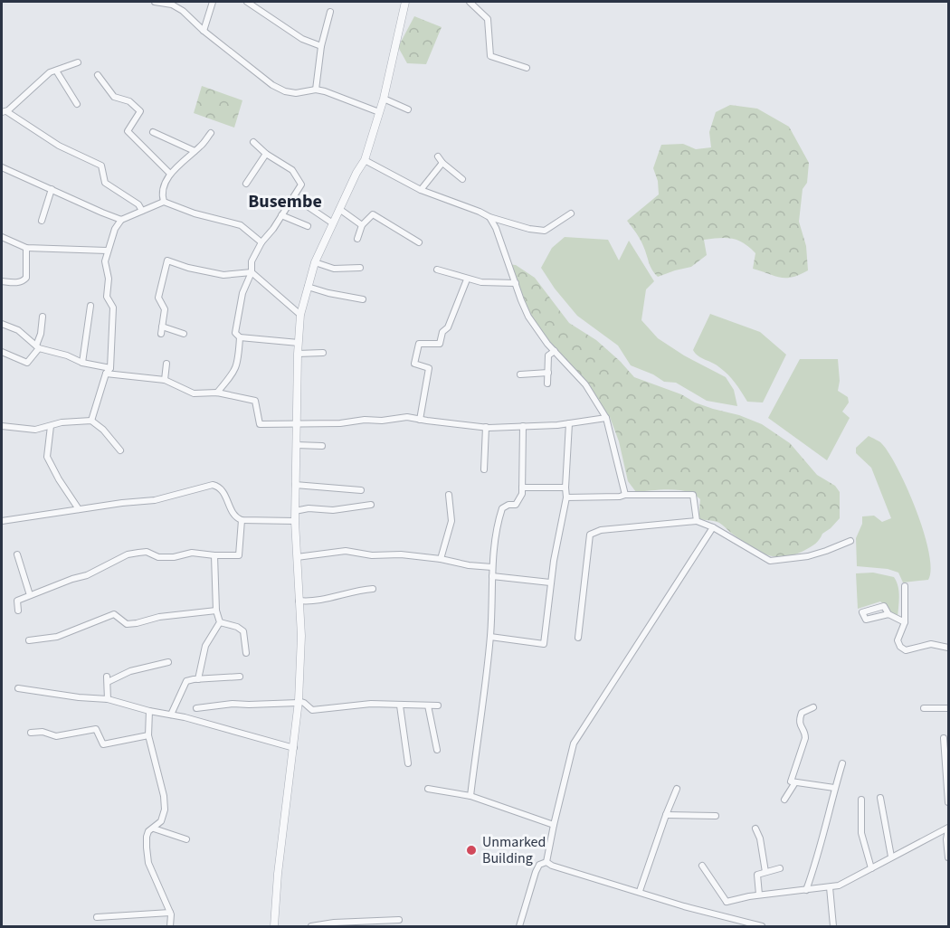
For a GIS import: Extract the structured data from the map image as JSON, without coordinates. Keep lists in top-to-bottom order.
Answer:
{
  "districts": ["Busembe"],
  "places": ["Unmarked Building"]
}
